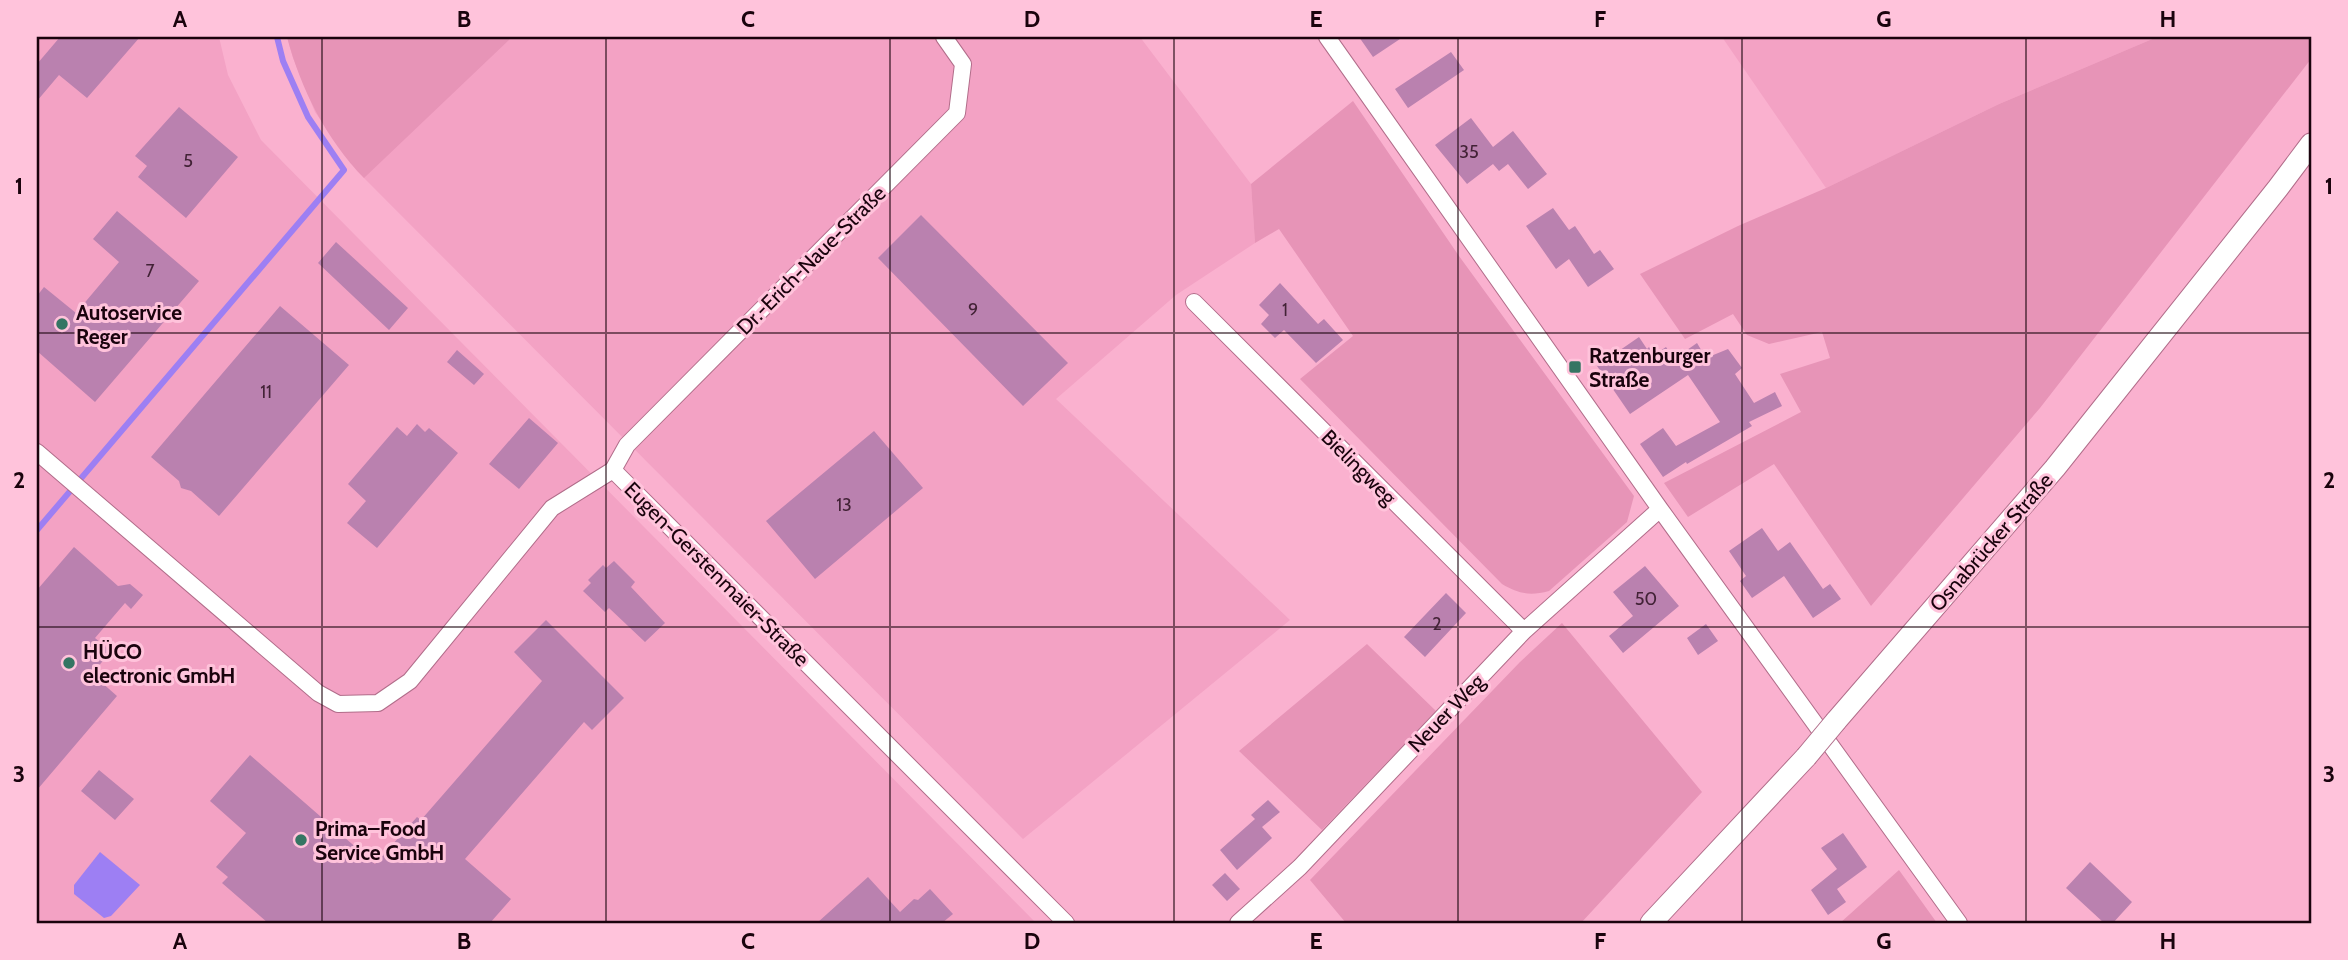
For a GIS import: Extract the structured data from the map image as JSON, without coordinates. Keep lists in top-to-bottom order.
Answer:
{
  "streets": {
    "main road": ["Osnabrücker Straße"],
    "street": [
      "Dr.-Erich-Naue-Straße",
      "Bielingweg",
      "Eugen-Gerstenmaier-Straße",
      "Neuer Weg"
    ]
  },
  "crossings": [
    ["Dr.-Erich-Naue-Straße", "Eugen-Gerstenmaier-Straße"],
    ["Bielingweg", "Neuer Weg"]
  ],
  "places": {
    "other": ["Autoservice Reger", "HÜCO electronic GmbH", "Prima–Food Service GmbH"],
    "transit": ["Ratzenburger Straße"]
  },
  "house_numbers": [
    "35",
    "5",
    "7",
    "9",
    "1",
    "11",
    "13",
    "50",
    "2"
  ],
  "grid": {
    "columns": [
      "A",
      "B",
      "C",
      "D",
      "E",
      "F",
      "G",
      "H"
    ],
    "rows": ["1", "2", "3"]
  }
}
